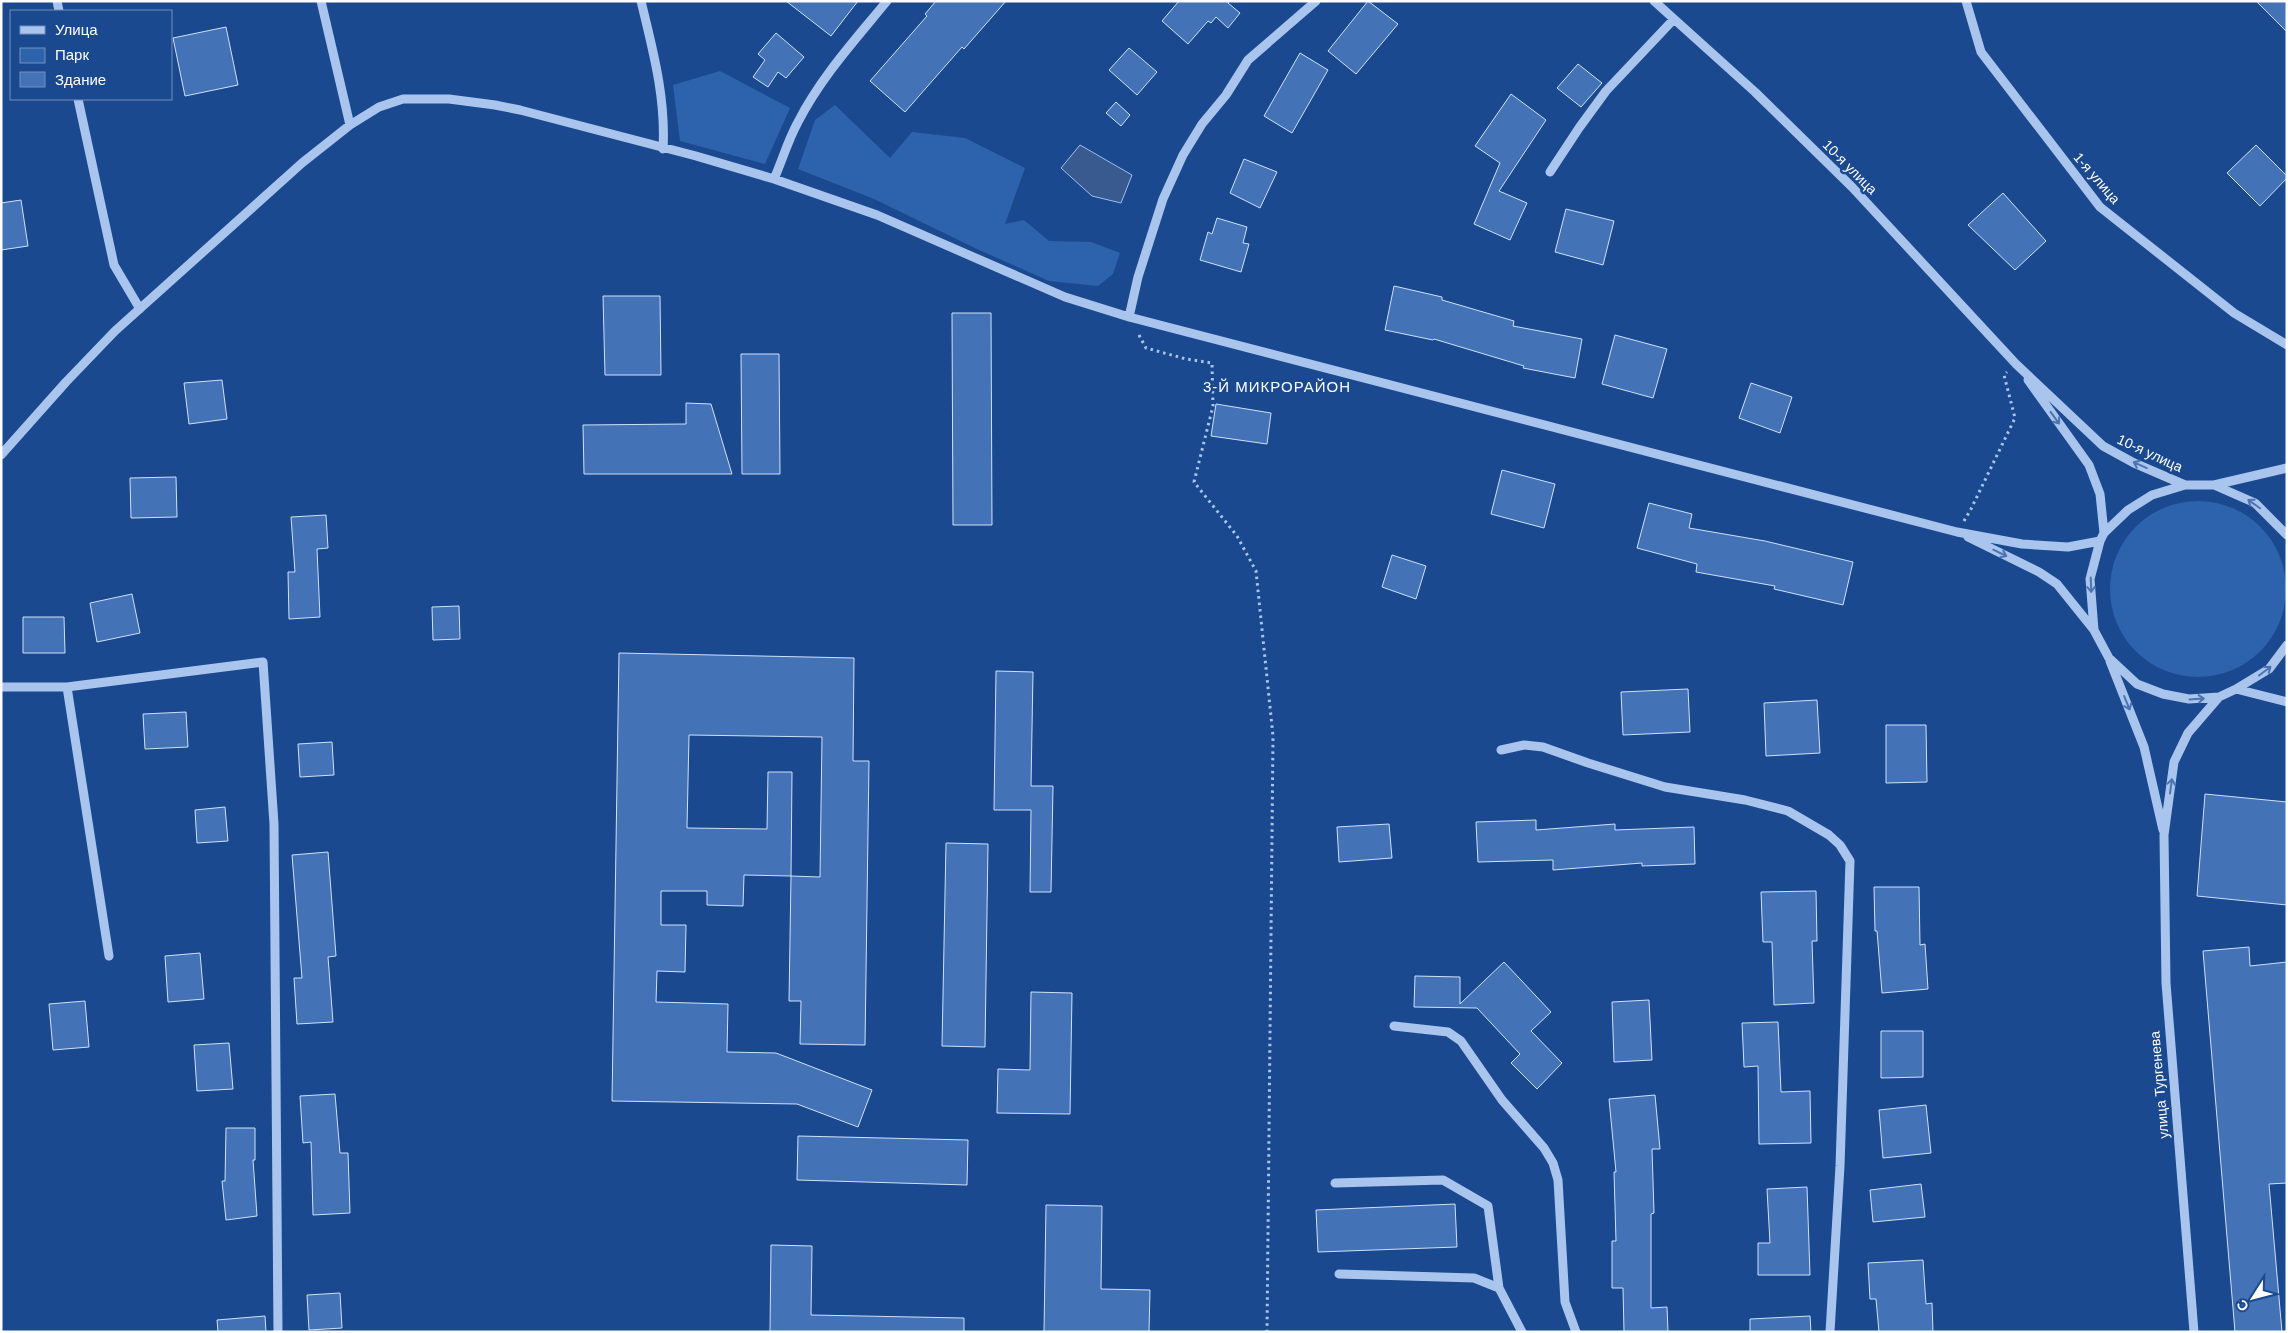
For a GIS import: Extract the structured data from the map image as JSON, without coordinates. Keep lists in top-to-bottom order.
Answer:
{
  "streets": {
    "street": ["10-я улица", "1-я улица", "улица Тургенева"]
  },
  "districts": ["3-Й МИКРОРАЙОН"],
  "legend": ["Улица", "Парк", "Здание"],
  "north": "bottom left"
}
